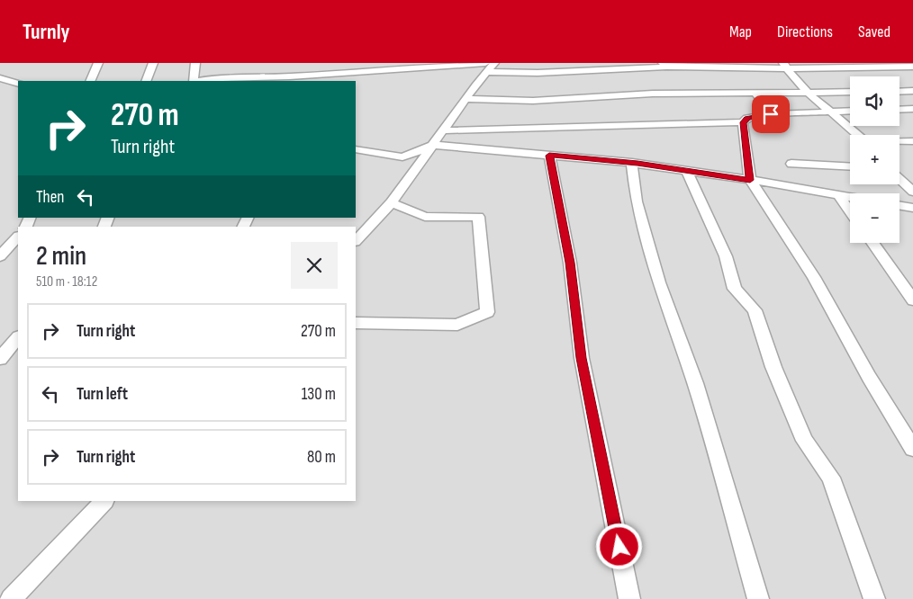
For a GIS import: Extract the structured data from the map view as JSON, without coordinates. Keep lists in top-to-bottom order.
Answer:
{
  "page": {
    "header": "Turnly",
    "nav": ["Map", "Directions", "Saved"],
    "map_buttons": ["+", "−"],
    "turn": ["270 m", "Turn right"],
    "then": "Then",
    "heading": ["2 min", "510 m · 18:12"],
    "list": [
      {
        "name": "Turn right",
        "value": "270 m"
      },
      {
        "name": "Turn left",
        "value": "130 m"
      },
      {
        "name": "Turn right",
        "value": "80 m"
      }
    ]
  }
}
